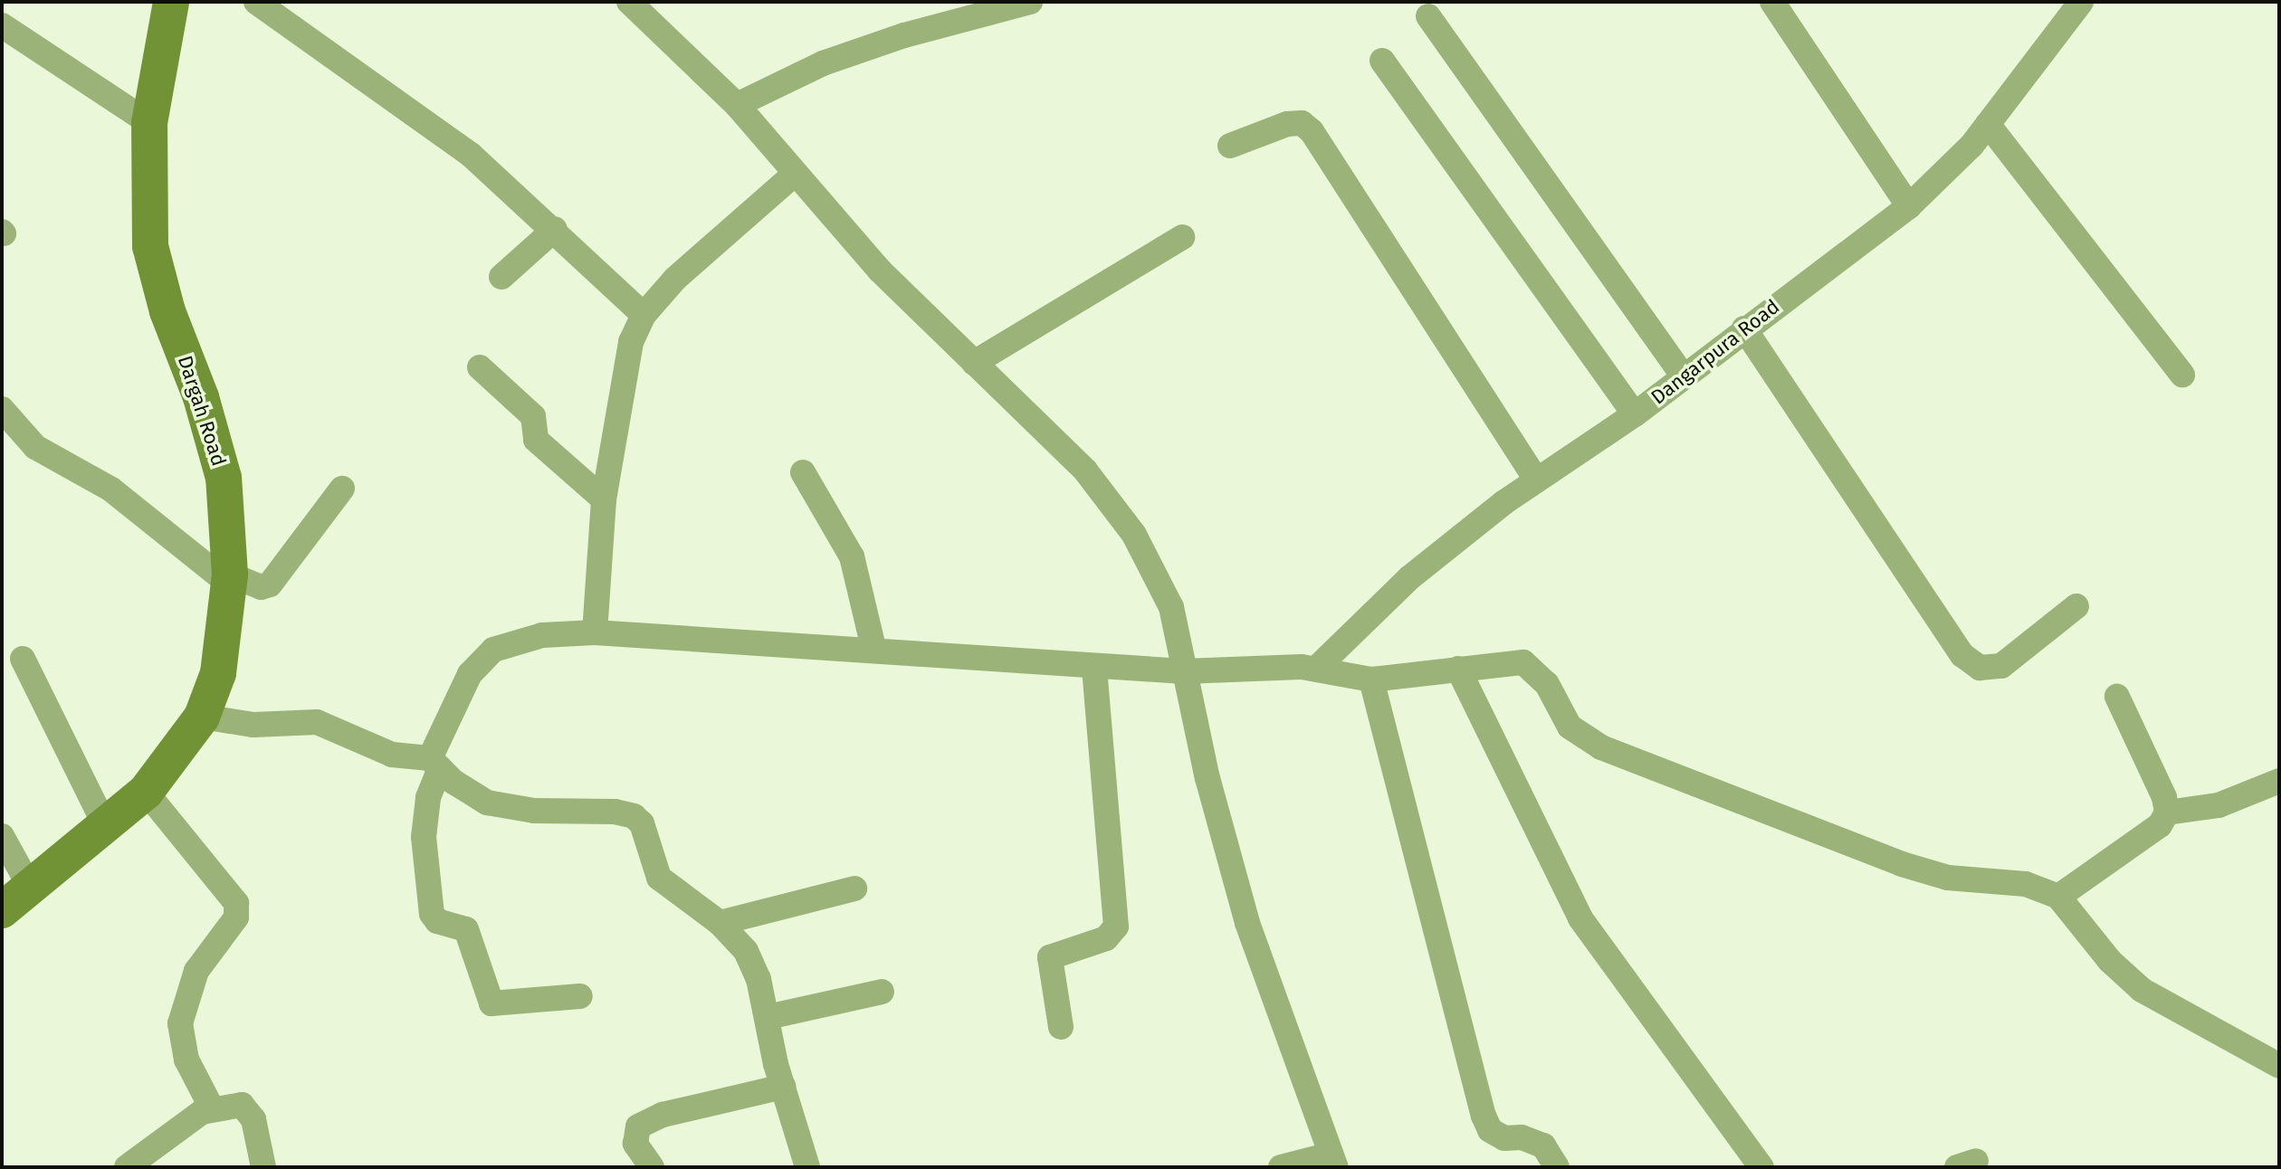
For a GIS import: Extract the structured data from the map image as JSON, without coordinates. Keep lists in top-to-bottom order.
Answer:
{
  "streets": {
    "street": ["Dangarpura Road", "Dargah Road"]
  }
}
